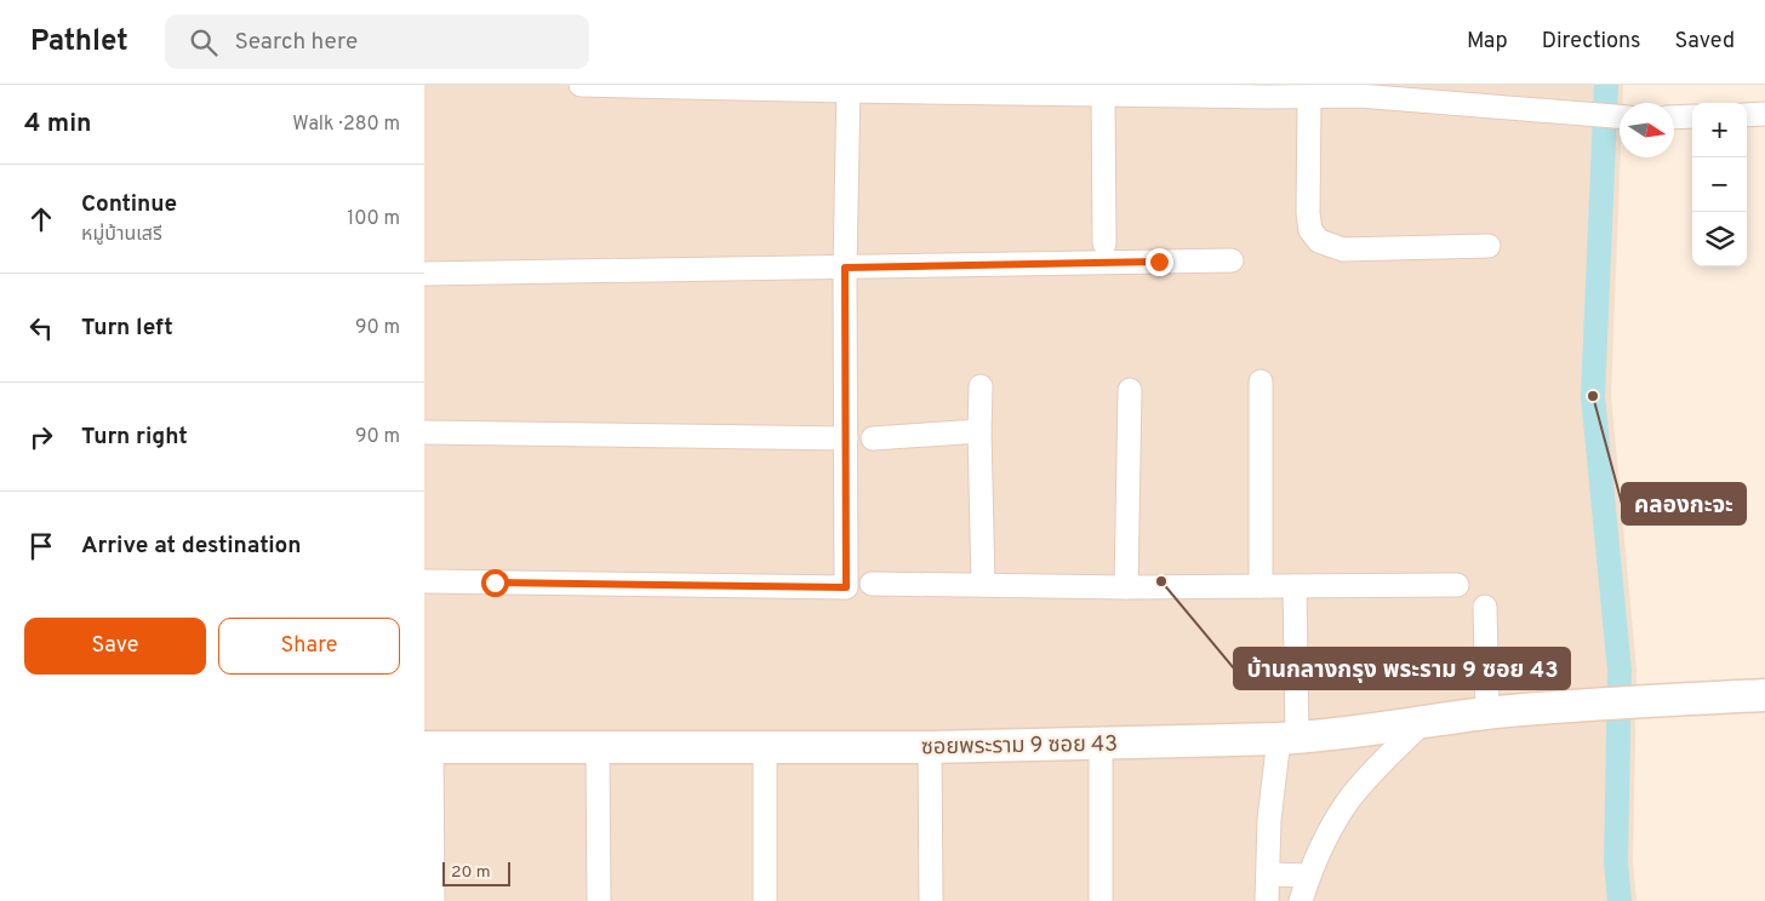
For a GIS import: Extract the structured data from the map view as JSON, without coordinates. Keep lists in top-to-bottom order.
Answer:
{
  "streets": {
    "street": ["ซอยพระราม 9 ซอย 43"]
  },
  "places": ["คลองกะจะ", "บ้านกลางกรุง พระราม 9 ซอย 43"],
  "scale_bar": "20 m",
  "north": "right",
  "page": {
    "header": "Pathlet",
    "search": "Search here",
    "nav": ["Map", "Directions", "Saved"],
    "heading": ["4 min", "Walk · 280 m"],
    "map_buttons": ["+", "−"],
    "list": [
      ["Continue", "หมู่บ้านเสรี", "100 m"],
      ["Turn left", "90 m"],
      ["Turn right", "90 m"],
      "Arrive at destination"
    ],
    "buttons": ["Save", "Share"],
    "scale": "20 m"
  }
}
